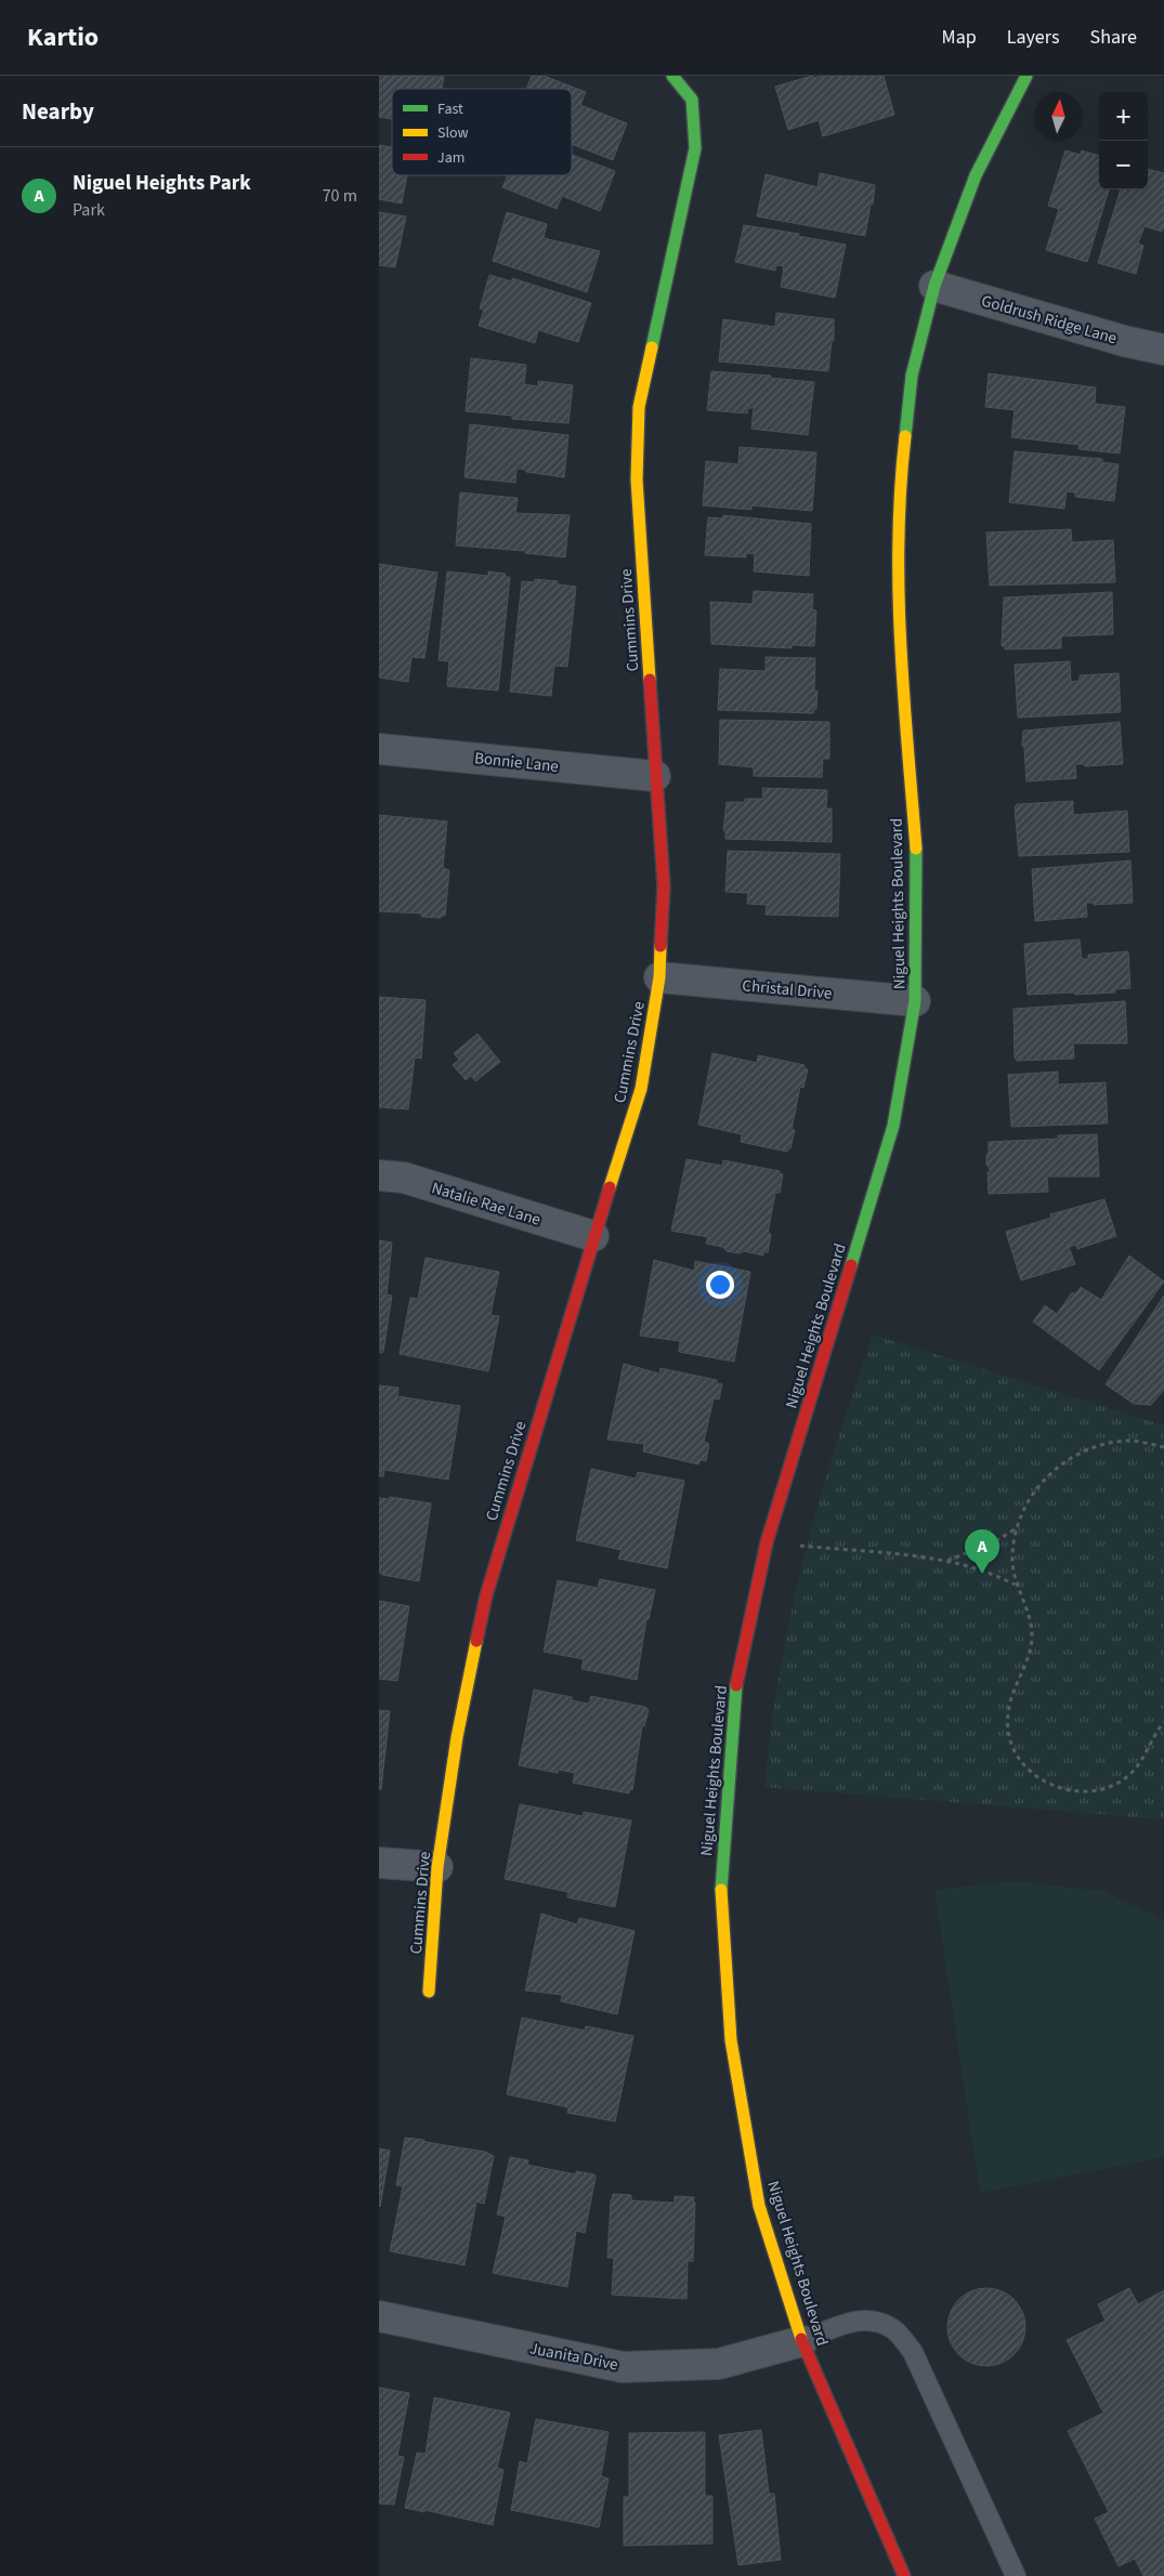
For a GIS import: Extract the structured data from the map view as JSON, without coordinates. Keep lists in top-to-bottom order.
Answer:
{
  "streets": {
    "street": [
      "Goldrush Ridge Lane",
      "Cummins Drive",
      "Bonnie Lane",
      "Niguel Heights Boulevard",
      "Christal Drive",
      "Natalie Rae Lane",
      "Juanita Drive"
    ]
  },
  "crossings": [
    ["Goldrush Ridge Lane", "Niguel Heights Boulevard"],
    ["Cummins Drive", "Bonnie Lane"],
    ["Cummins Drive", "Christal Drive"],
    ["Cummins Drive", "Natalie Rae Lane"],
    ["Niguel Heights Boulevard", "Christal Drive"],
    ["Niguel Heights Boulevard", "Juanita Drive"]
  ],
  "legend": ["Fast", "Slow", "Jam"],
  "north": "top",
  "page": {
    "header": "Kartio",
    "nav": ["Map", "Layers", "Share"],
    "heading": "Nearby",
    "map_buttons": ["+", "−"],
    "list": [
      {
        "mark": "A",
        "name": "Niguel Heights Park",
        "note": "Park",
        "value": "70 m"
      }
    ],
    "pins": "A"
  }
}
